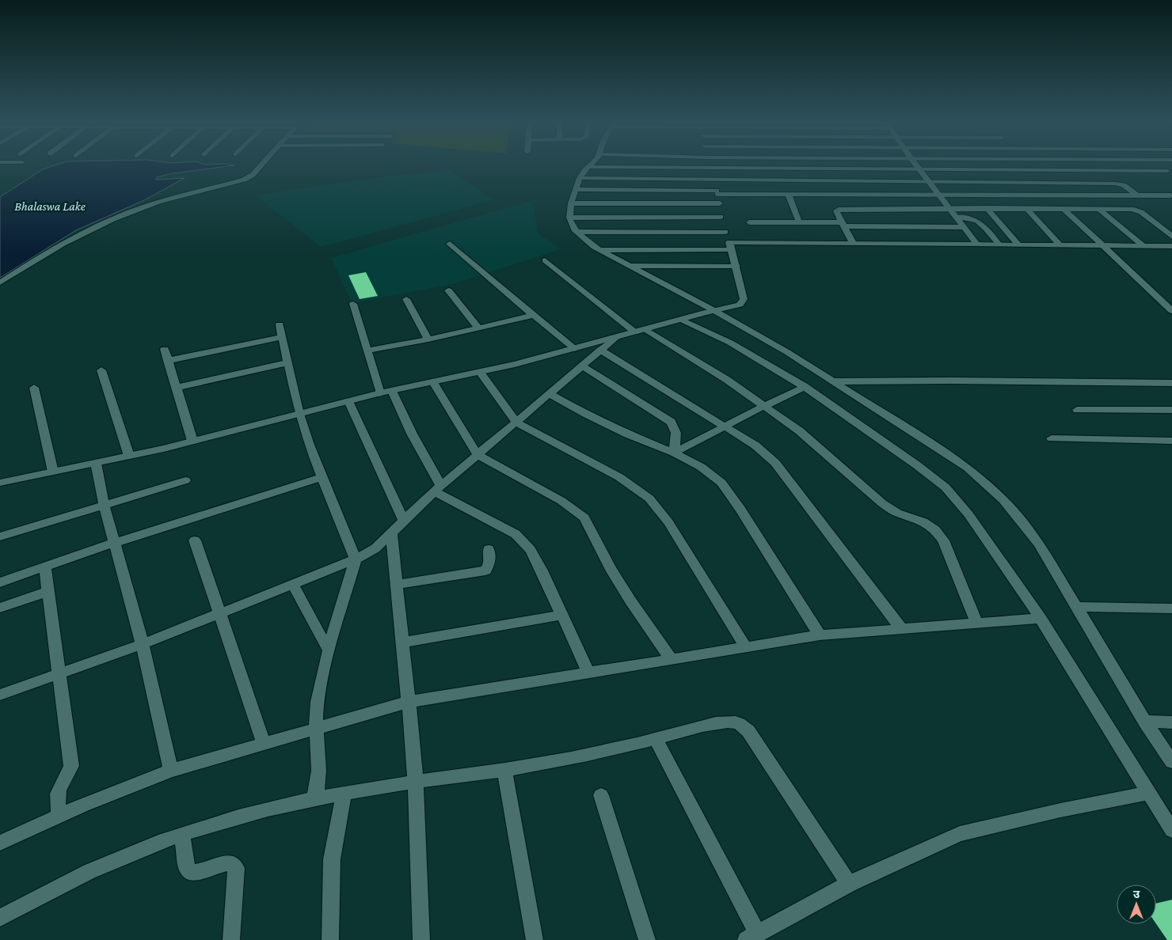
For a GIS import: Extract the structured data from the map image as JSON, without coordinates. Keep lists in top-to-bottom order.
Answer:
{
  "water": ["Bhalaswa Lake"],
  "north": "top"
}
